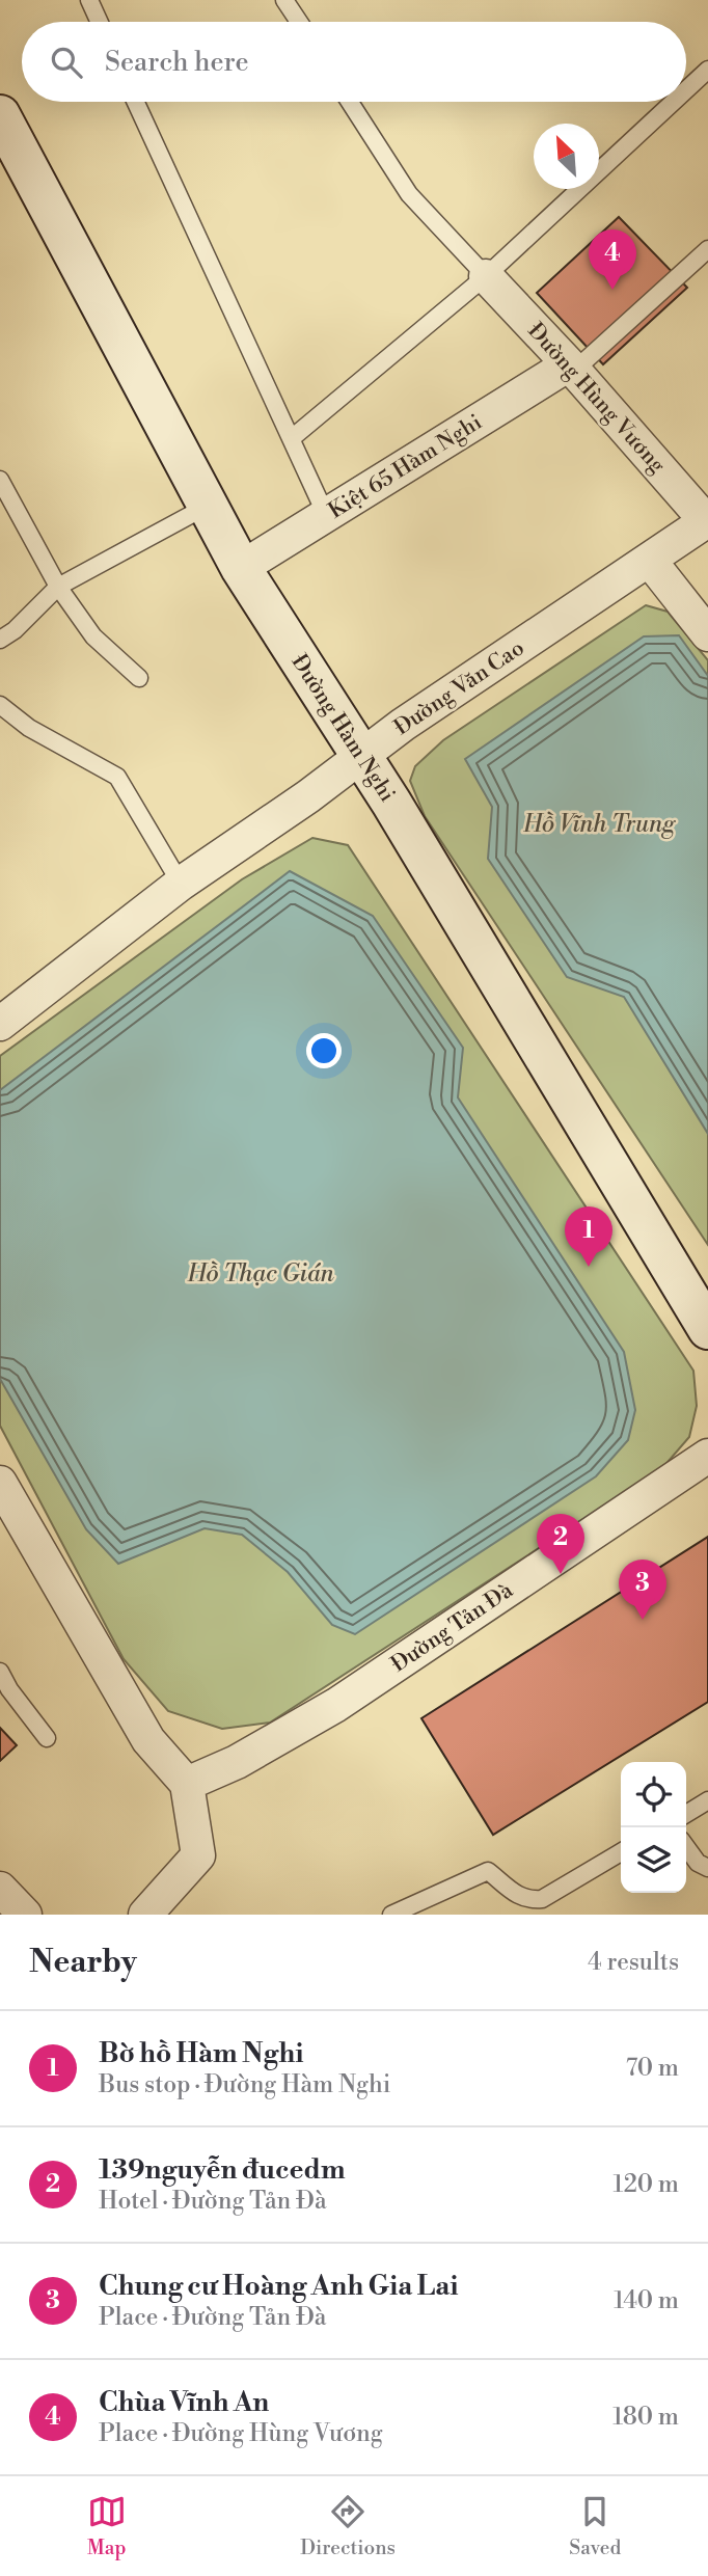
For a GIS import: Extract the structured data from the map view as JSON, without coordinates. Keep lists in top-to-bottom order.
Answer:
{
  "streets": {
    "main road": ["Đường Hàm Nghi"],
    "street": [
      "Đường Hùng Vương",
      "Kiệt 65 Hàm Nghi",
      "Đường Văn Cao",
      "Đường Tản Đà"
    ]
  },
  "crossings": [
    ["Đường Hùng Vương", "Kiệt 65 Hàm Nghi"],
    ["Đường Hùng Vương", "Đường Văn Cao"],
    ["Kiệt 65 Hàm Nghi", "Đường Hàm Nghi"],
    ["Đường Văn Cao", "Đường Hàm Nghi"]
  ],
  "water": ["Hồ Vĩnh Trung", "Hồ Thạc Gián"],
  "north": "top left",
  "page": {
    "search": "Search here",
    "pins": [
      "4",
      "1",
      "2",
      "3"
    ],
    "heading": ["Nearby", "4 results"],
    "list": [
      {
        "mark": "1",
        "name": "Bờ hồ Hàm Nghi",
        "note": "Bus stop · Đường Hàm Nghi",
        "value": "70 m"
      },
      {
        "mark": "2",
        "name": "139nguyễn đucedm",
        "note": "Hotel · Đường Tản Đà",
        "value": "120 m"
      },
      {
        "mark": "3",
        "name": "Chung cư Hoàng Anh Gia Lai",
        "note": "Place · Đường Tản Đà",
        "value": "140 m"
      },
      {
        "mark": "4",
        "name": "Chùa Vĩnh An",
        "note": "Place · Đường Hùng Vương",
        "value": "180 m"
      }
    ],
    "nav": ["Map", "Directions", "Saved"]
  }
}
